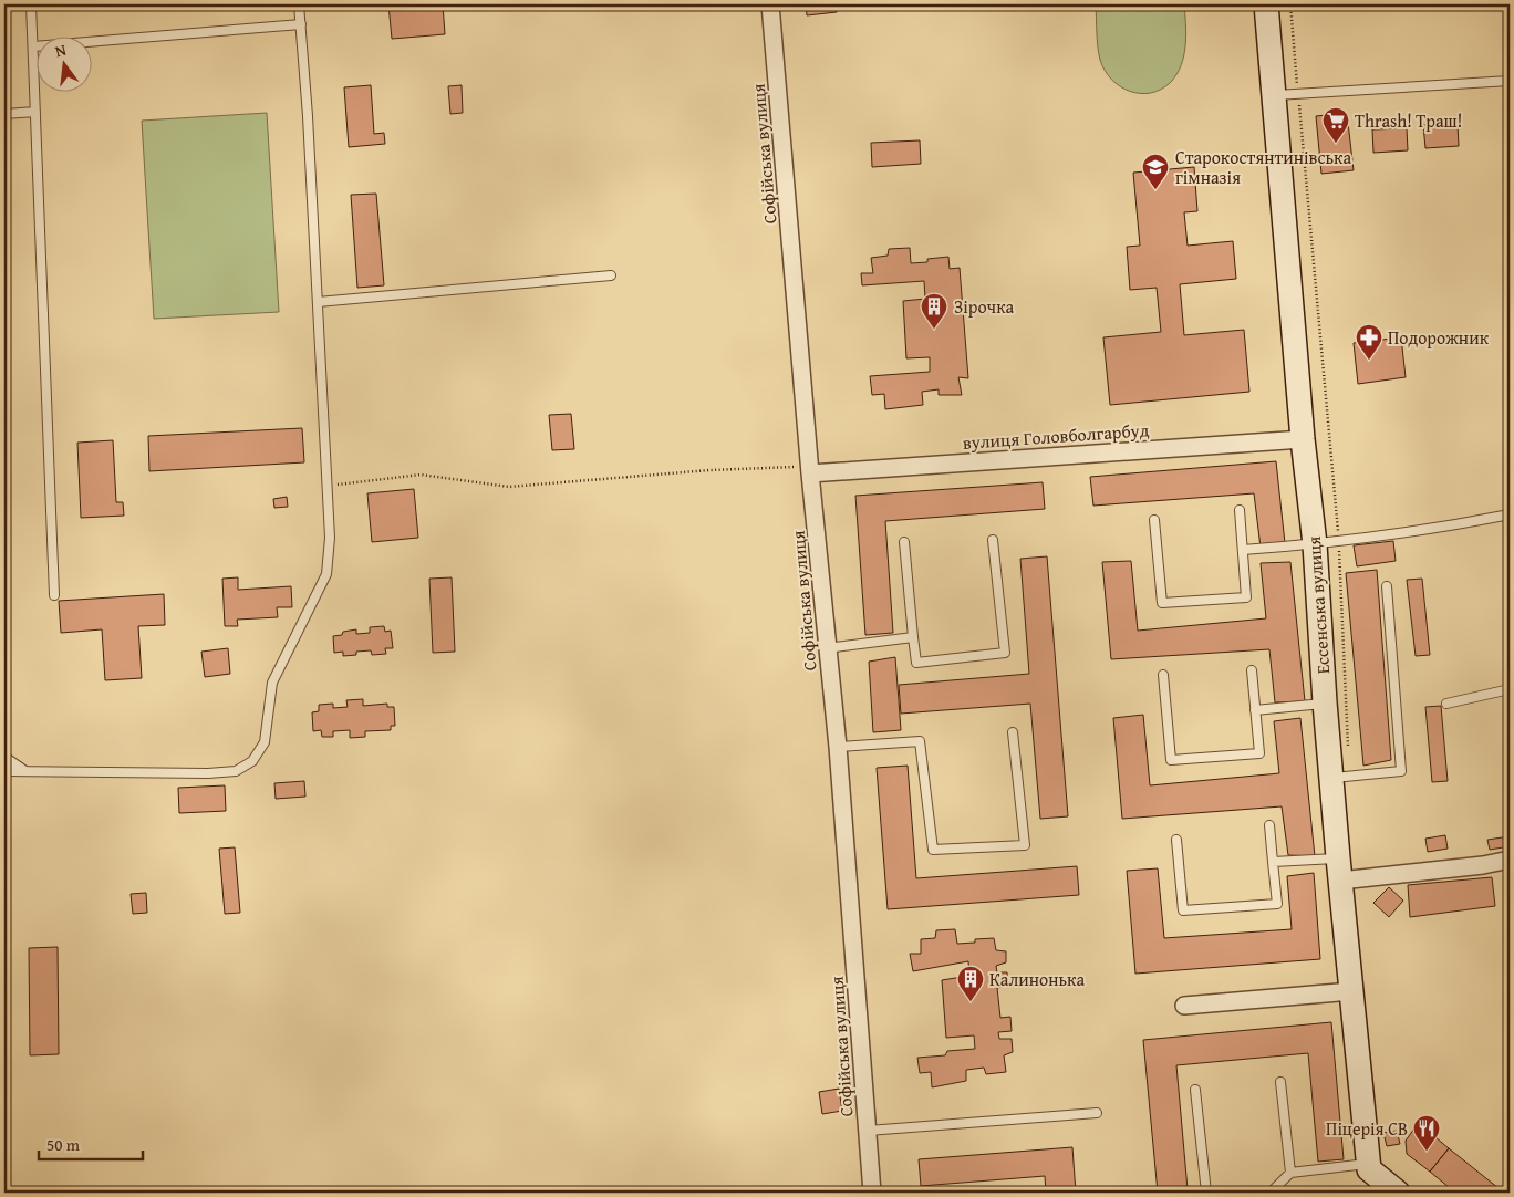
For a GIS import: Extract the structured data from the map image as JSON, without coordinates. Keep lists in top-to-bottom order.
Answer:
{
  "streets": {
    "street": ["Софійська вулиця", "вулиця Головболгарбуд", "Ессенська вулиця"]
  },
  "crossings": [
    ["Софійська вулиця", "вулиця Головболгарбуд"],
    ["вулиця Головболгарбуд", "Ессенська вулиця"]
  ],
  "places": {
    "supermarket": ["Thrash! Траш!"],
    "school or university": ["Старокостянтинівська гімназія"],
    "building": ["Зірочка", "Калинонька"],
    "pharmacy": ["Подорожник"],
    "restaurant": ["Піцерія СВ"]
  },
  "scale_bar": "50 m",
  "north": "top"
}
